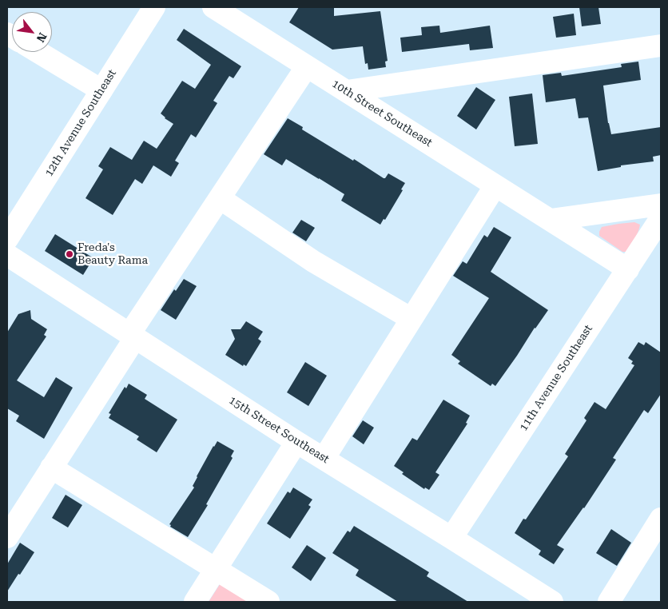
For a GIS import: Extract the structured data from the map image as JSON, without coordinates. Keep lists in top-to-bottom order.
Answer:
{
  "streets": {
    "street": [
      "10th Street Southeast",
      "12th Avenue Southeast",
      "11th Avenue Southeast",
      "15th Street Southeast"
    ]
  },
  "crossings": [
    ["10th Street Southeast", "11th Avenue Southeast"],
    ["11th Avenue Southeast", "15th Street Southeast"]
  ],
  "places": ["Freda's Beauty Rama"],
  "north": "bottom right"
}
